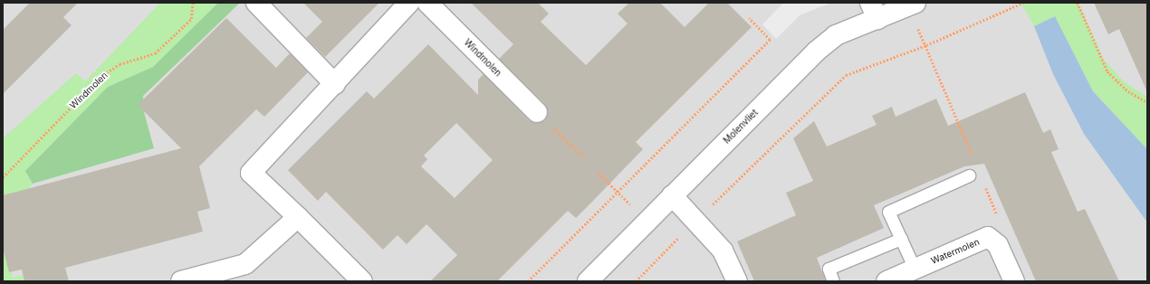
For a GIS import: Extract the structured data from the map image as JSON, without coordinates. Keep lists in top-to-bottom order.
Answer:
{
  "streets": {
    "street": ["Windmolen", "Molenvliet", "Watermolen"]
  }
}
